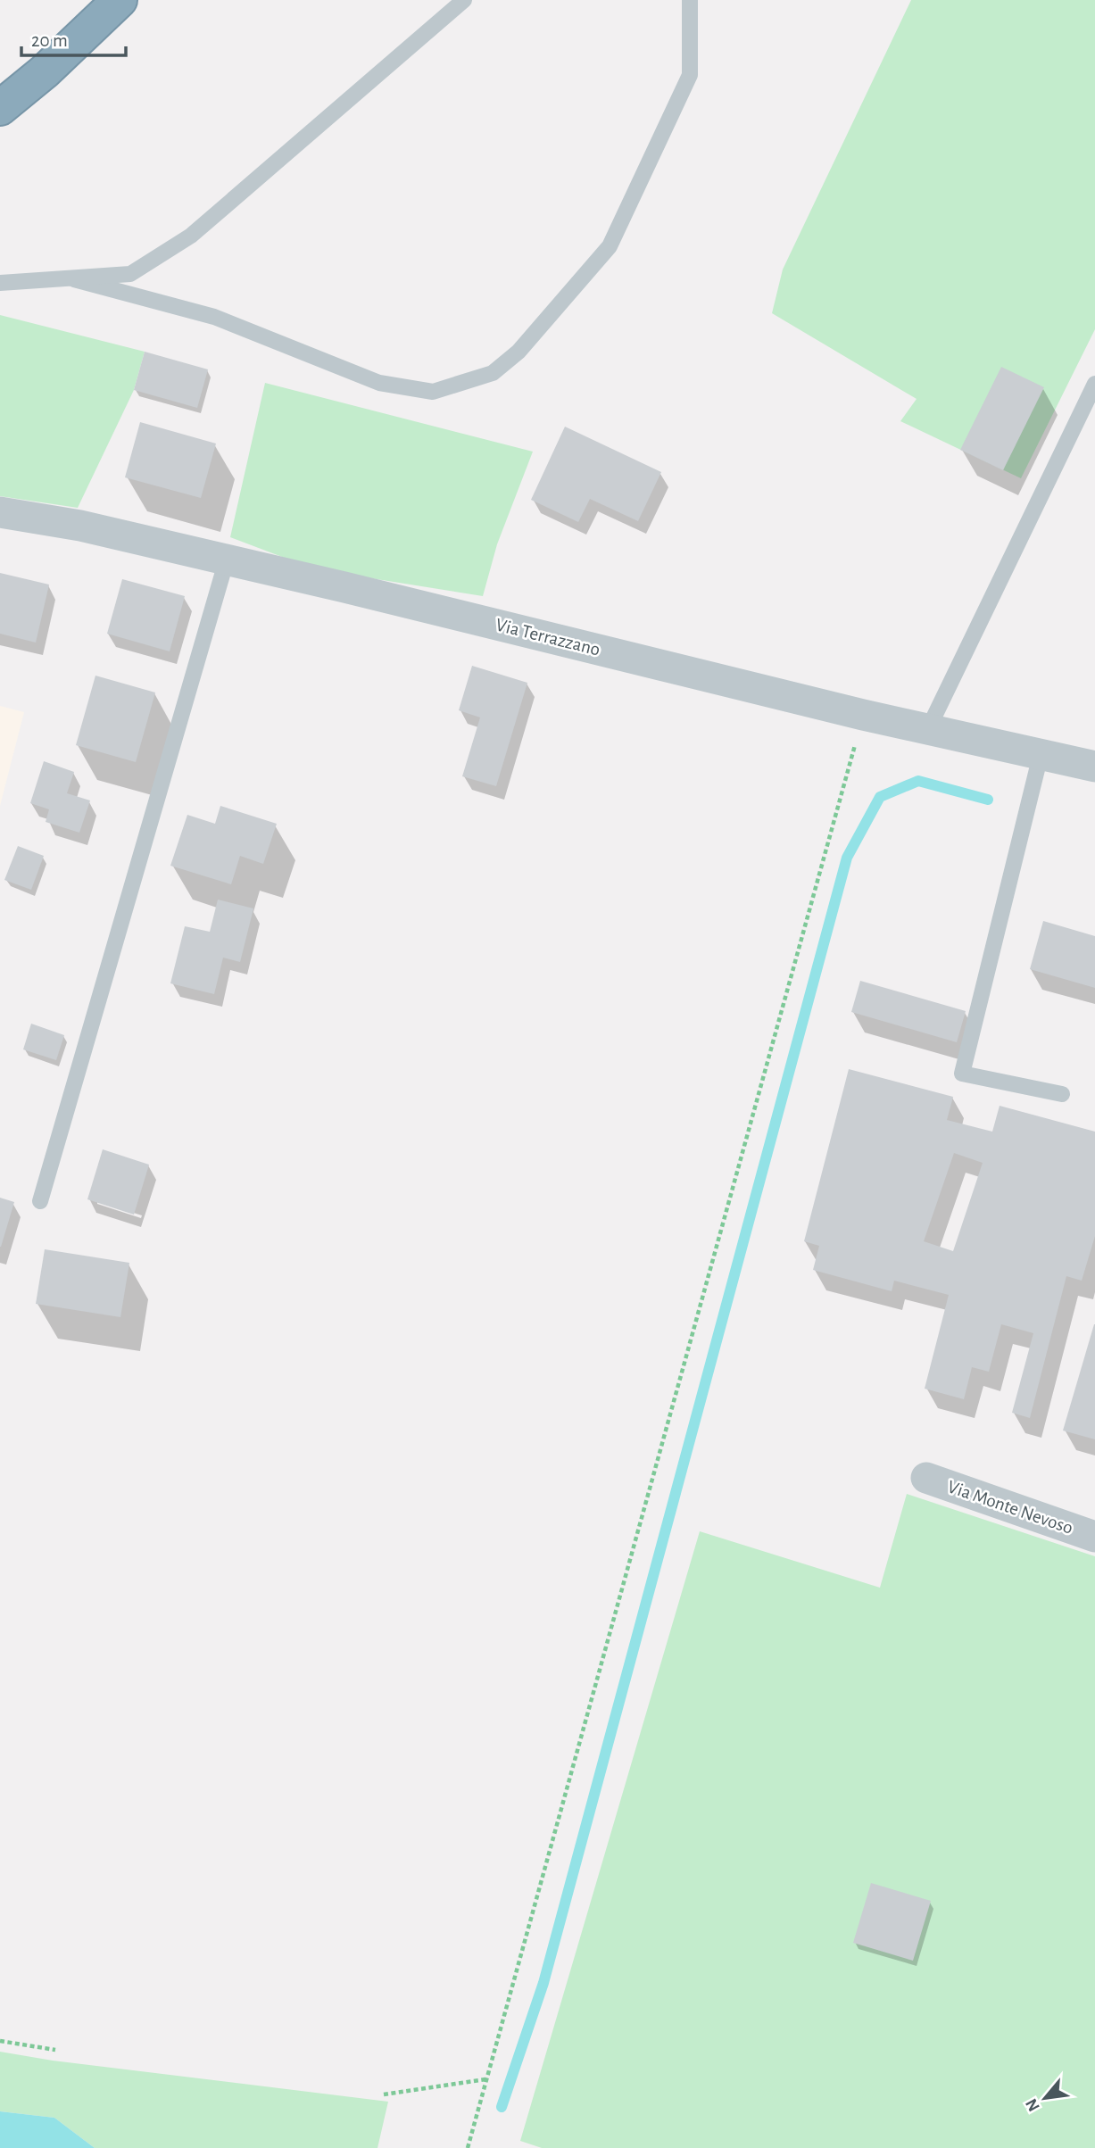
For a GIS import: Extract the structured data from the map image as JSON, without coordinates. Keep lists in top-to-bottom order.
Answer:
{
  "streets": {
    "street": ["Via Terrazzano", "Via Monte Nevoso"]
  },
  "scale_bar": "20 m",
  "north": "bottom left"
}
